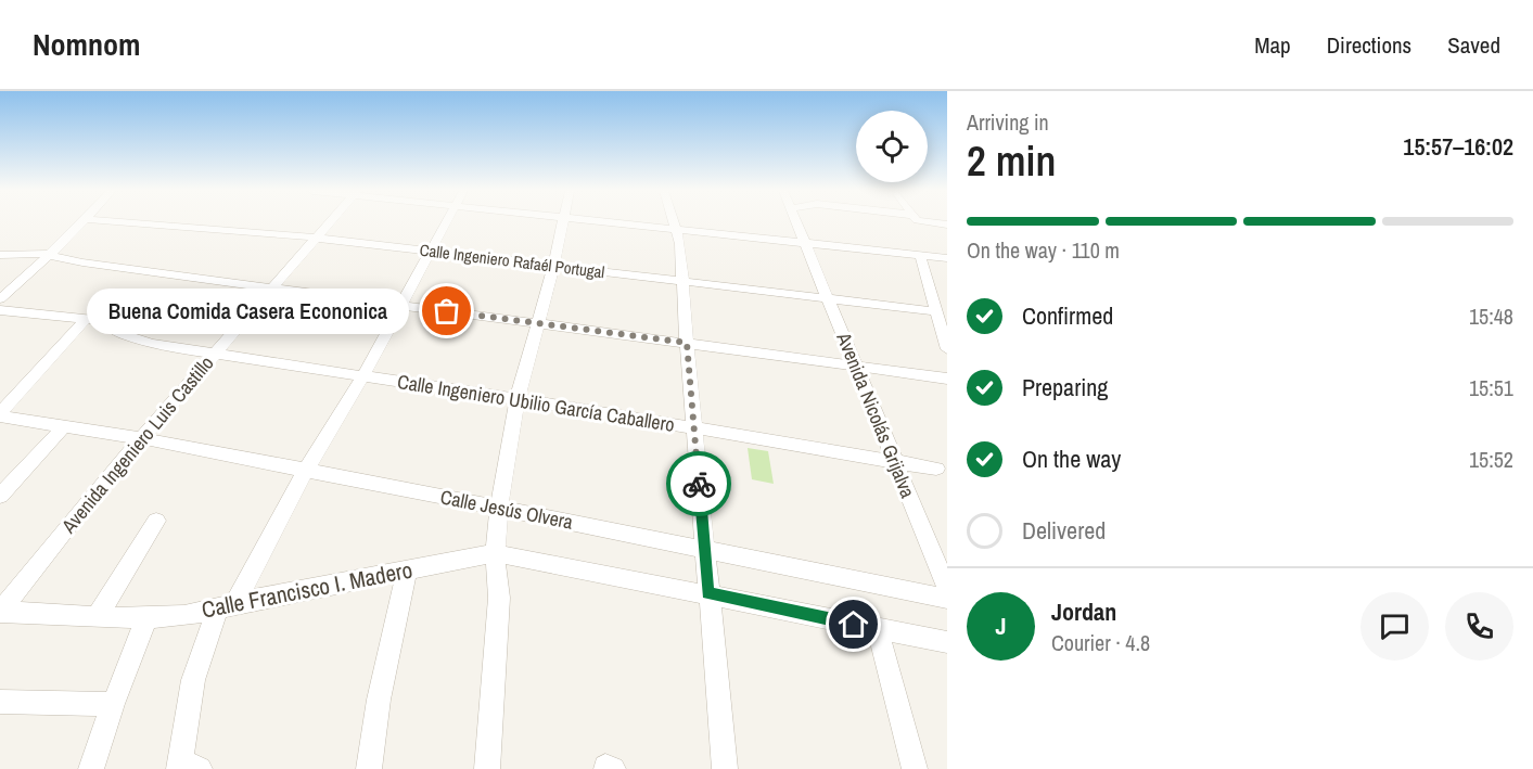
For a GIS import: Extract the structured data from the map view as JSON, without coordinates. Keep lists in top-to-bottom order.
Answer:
{
  "streets": {
    "street": [
      "Calle Ingeniero Rafaél Portugal",
      "Calle Ingeniero Ubilio García Caballero",
      "Avenida Nicolás Grijalva",
      "Avenida Ingeniero Luis Castillo",
      "Calle Jesús Olvera",
      "Calle Francisco I. Madero"
    ]
  },
  "crossings": [
    ["Calle Ingeniero Rafaél Portugal", "Avenida Nicolás Grijalva"],
    ["Calle Ingeniero Rafaél Portugal", "Avenida Ingeniero Luis Castillo"],
    ["Calle Ingeniero Ubilio García Caballero", "Avenida Nicolás Grijalva"],
    ["Calle Ingeniero Ubilio García Caballero", "Avenida Ingeniero Luis Castillo"],
    ["Avenida Ingeniero Luis Castillo", "Calle Jesús Olvera"],
    ["Avenida Ingeniero Luis Castillo", "Calle Francisco I. Madero"]
  ],
  "places": ["Buena Comida Casera Econonica"],
  "page": {
    "header": "Nomnom",
    "nav": ["Map", "Directions", "Saved"],
    "heading": ["2 min", "Arriving in", "15:57–16:02"],
    "panel": ["Jordan", "Courier · 4.8"],
    "bar": "On the way · 110 m",
    "list": [
      ["Confirmed", "15:48"],
      ["Preparing", "15:51"],
      ["On the way", "15:52"],
      "Delivered"
    ],
    "bubble": "Buena Comida Casera Econonica",
    "round": "J"
  }
}
